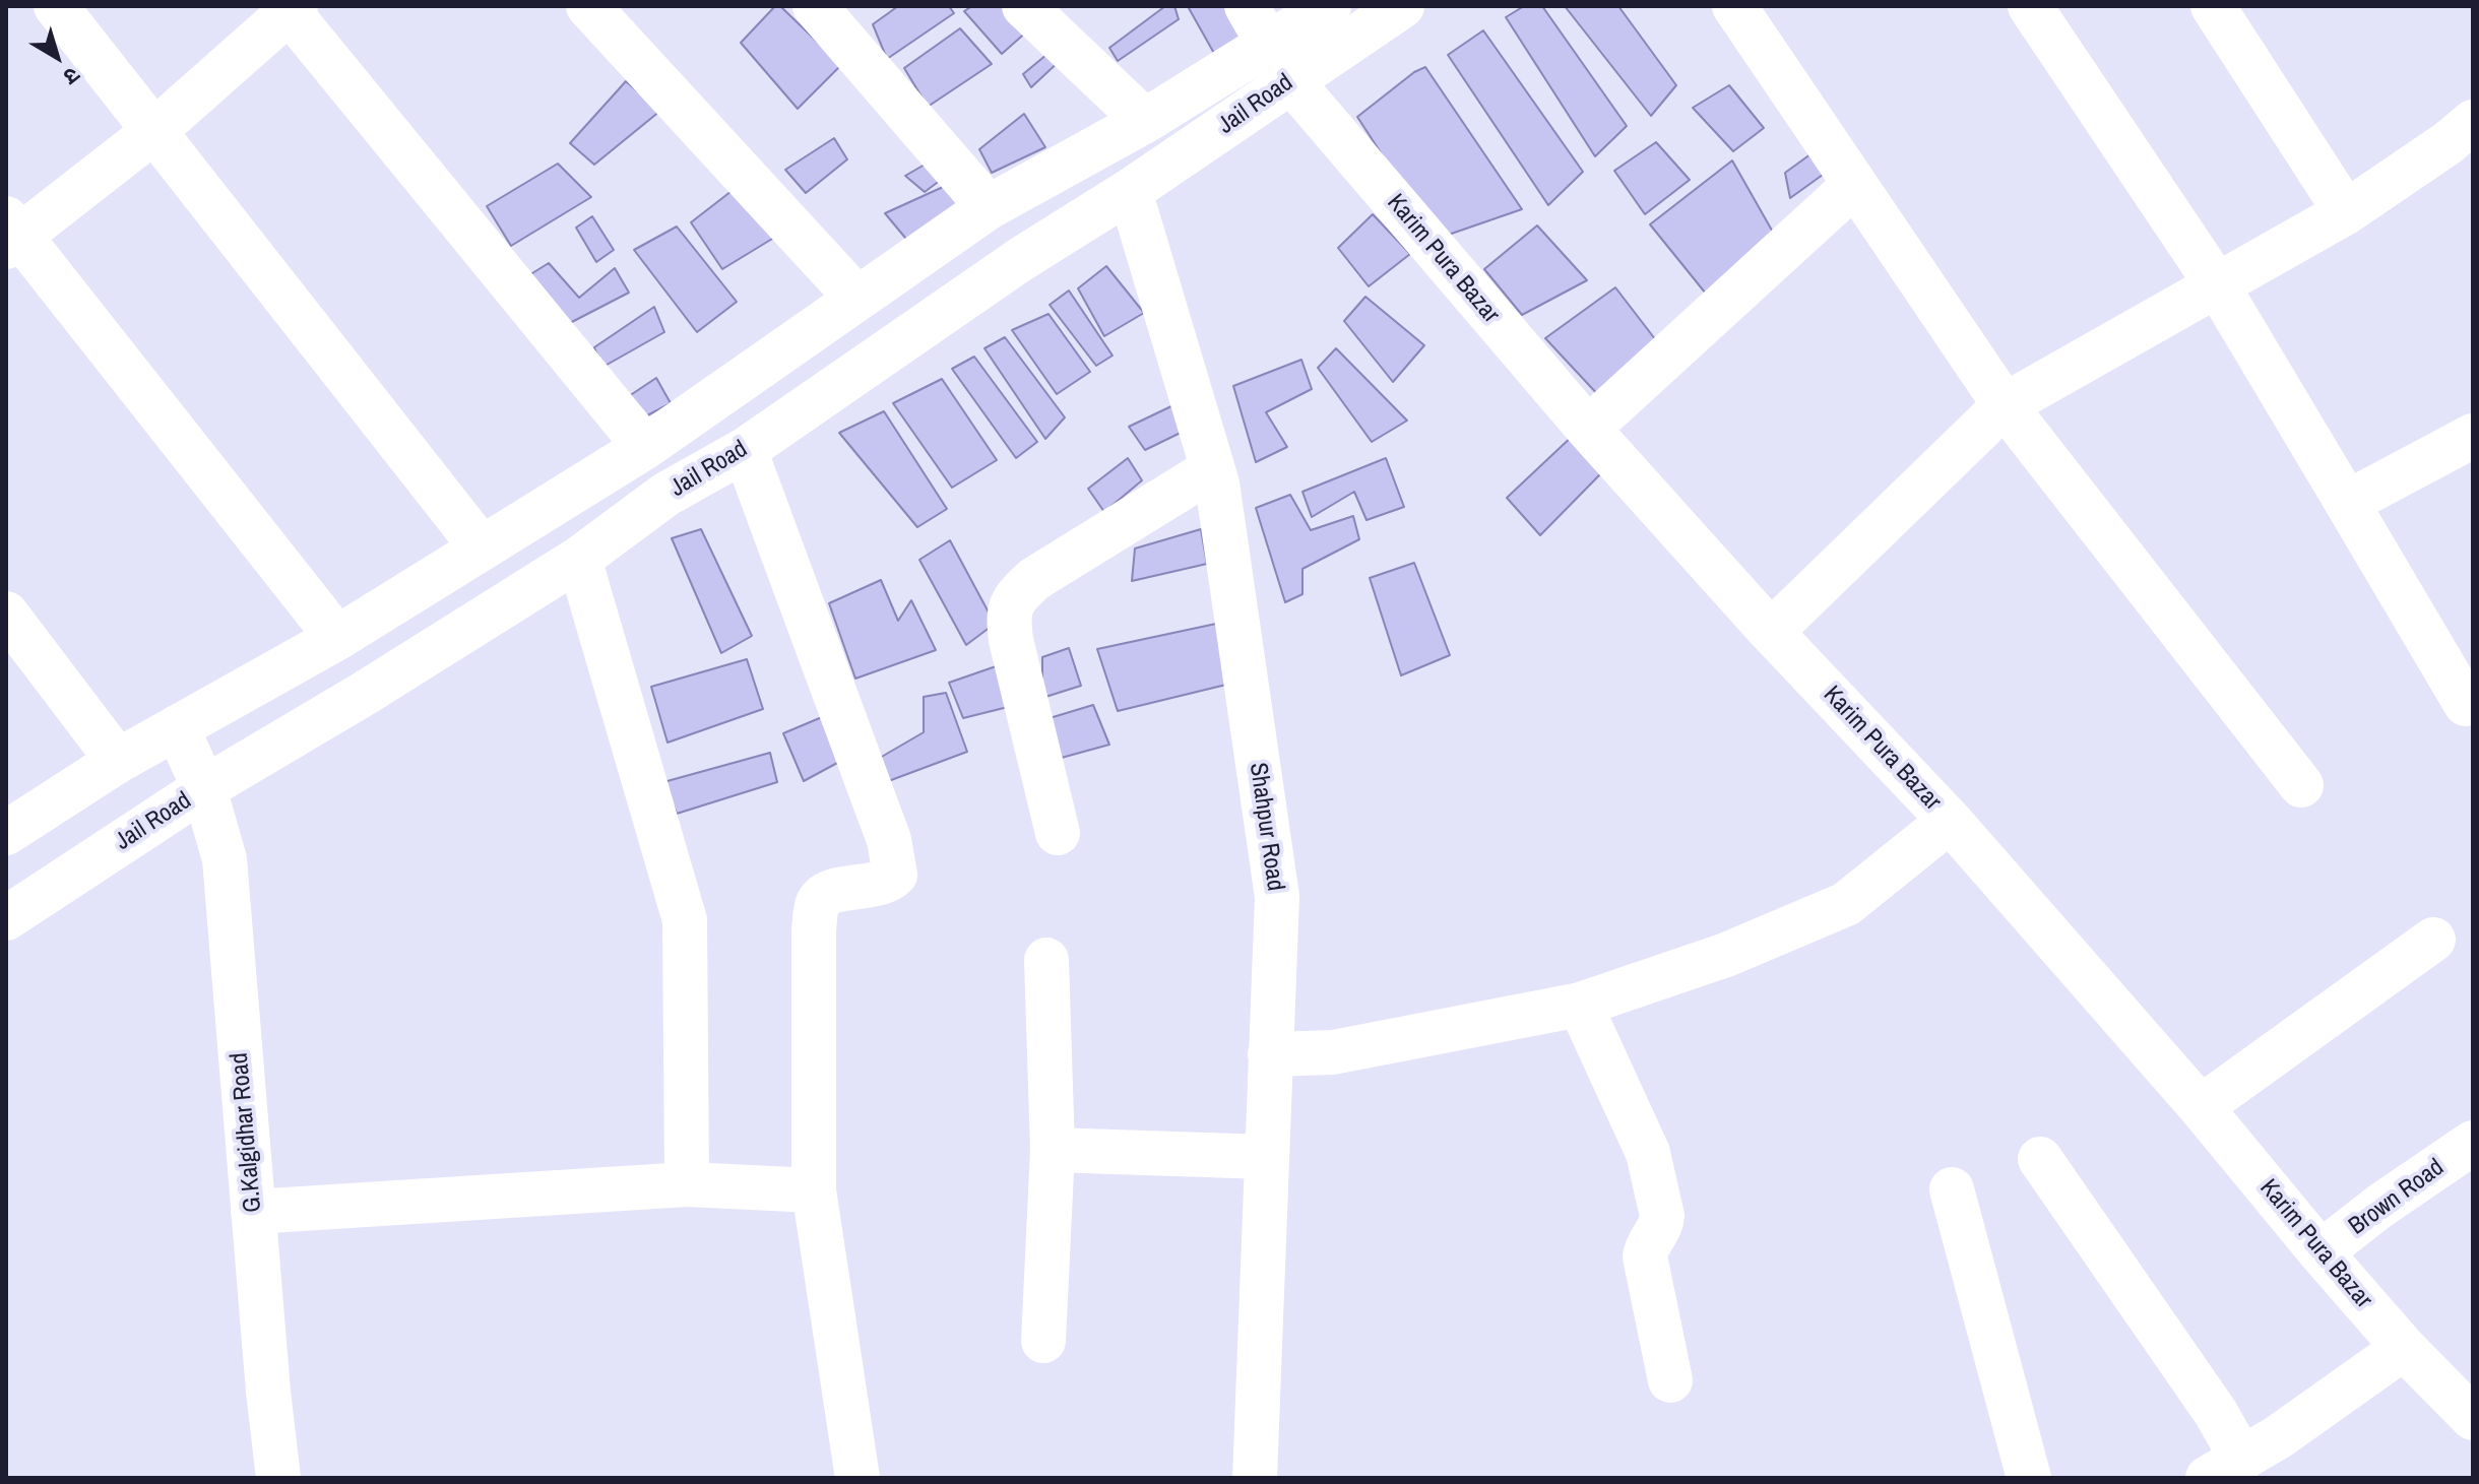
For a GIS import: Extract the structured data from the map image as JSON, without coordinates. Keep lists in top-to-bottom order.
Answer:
{
  "streets": {
    "street": [
      "Jail Road",
      "Karim Pura Bazar",
      "Shahpur Road",
      "G.Kalgidhar Road",
      "Brown Road"
    ]
  },
  "crossings": [
    ["Jail Road", "Karim Pura Bazar"],
    ["Jail Road", "Shahpur Road"],
    ["Jail Road", "G.Kalgidhar Road"],
    ["Karim Pura Bazar", "Brown Road"]
  ],
  "north": "bottom right"
}
